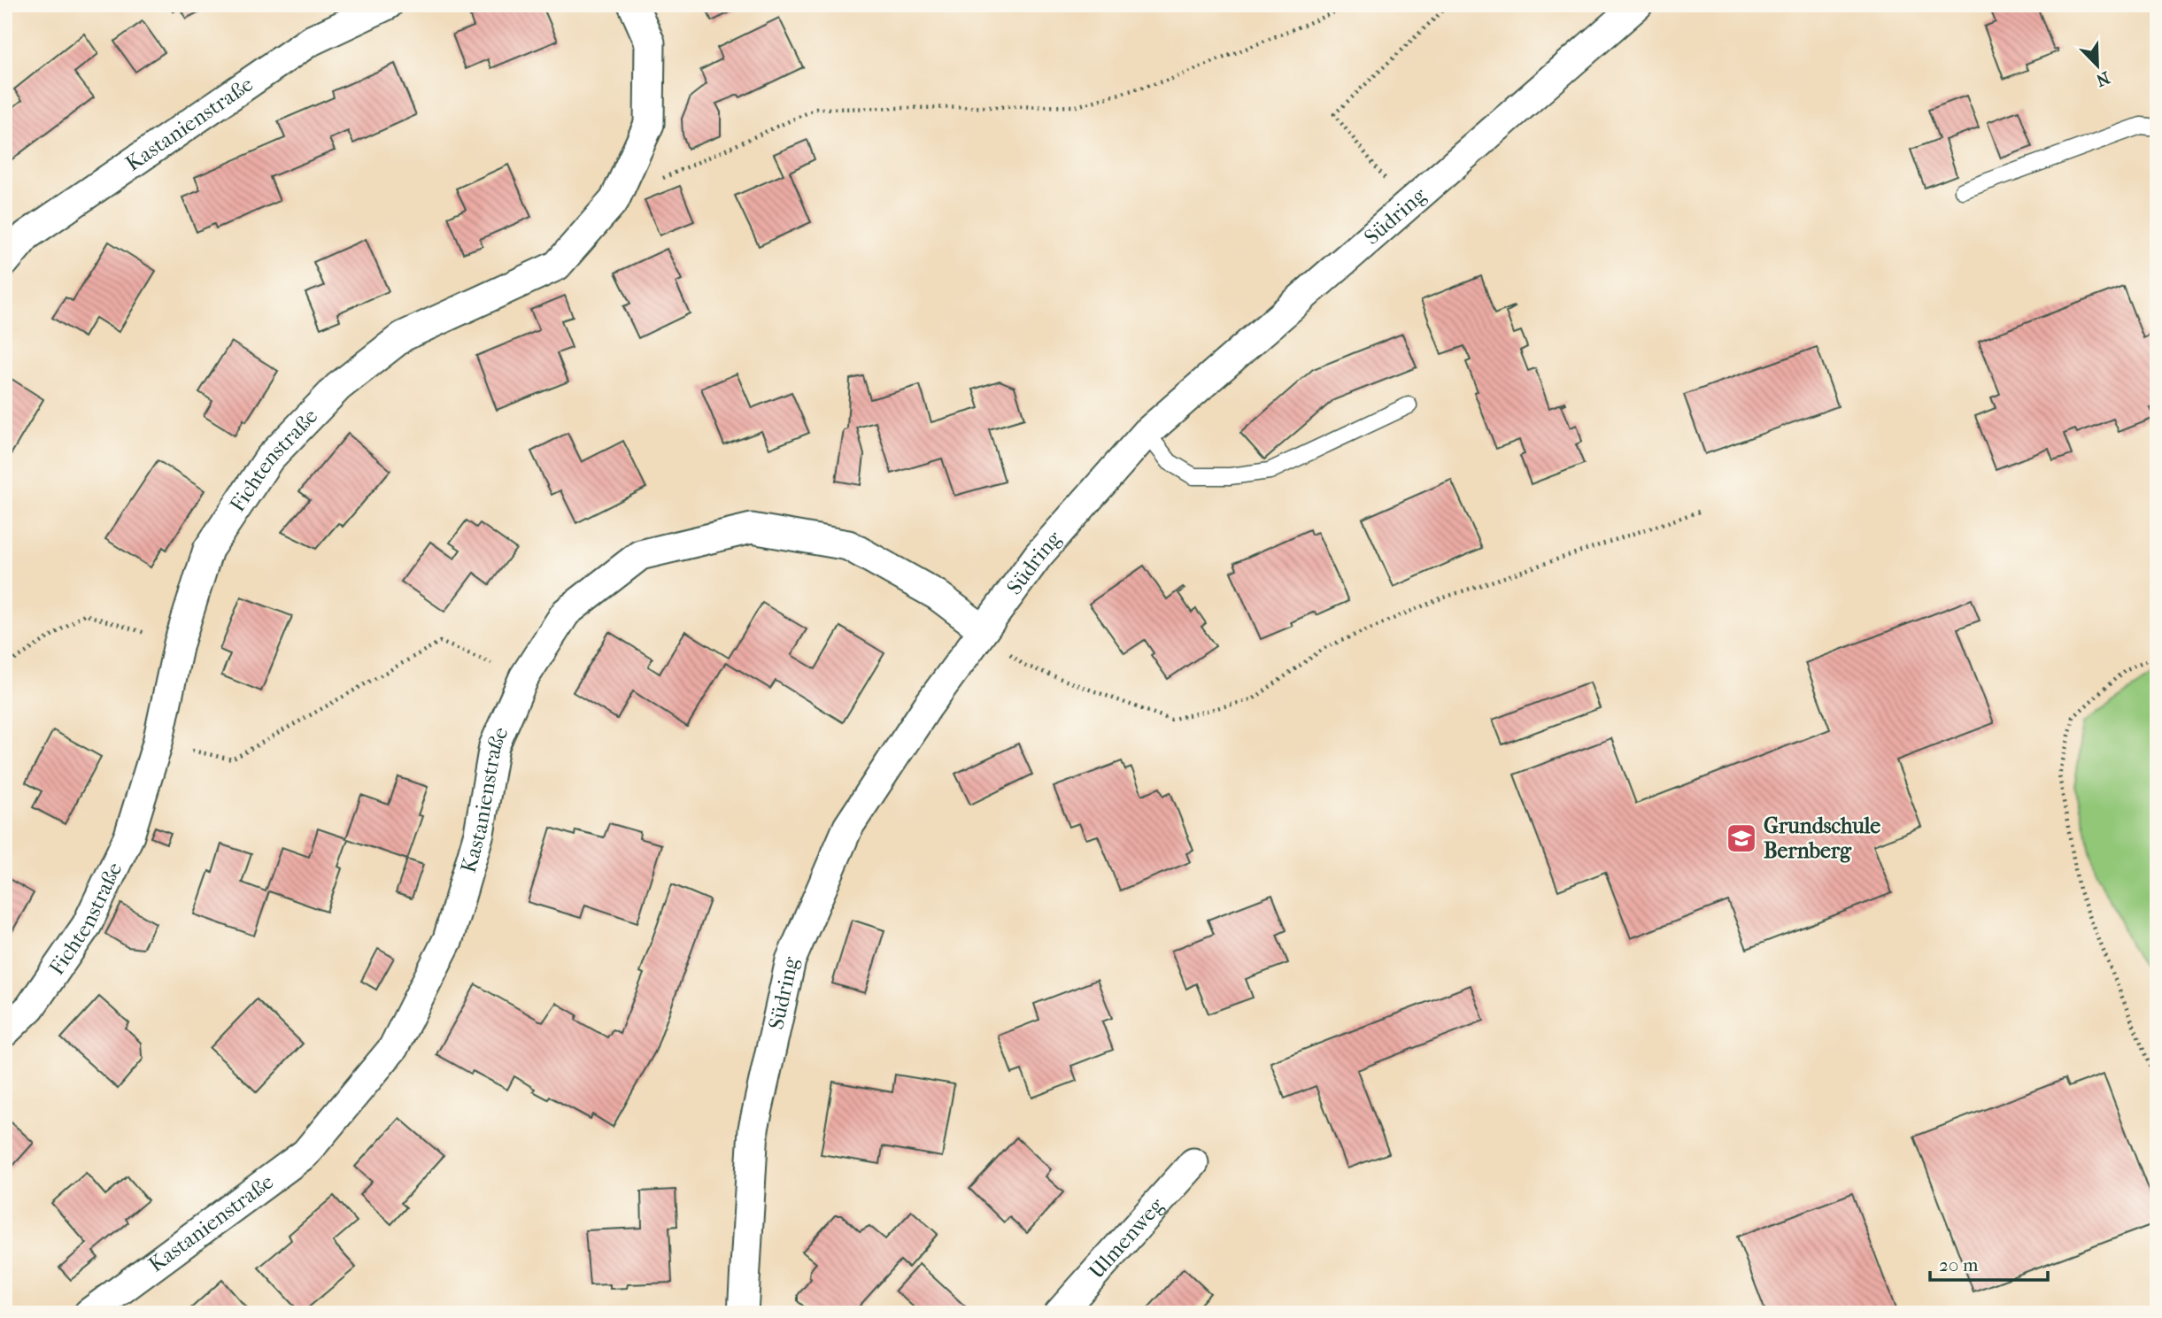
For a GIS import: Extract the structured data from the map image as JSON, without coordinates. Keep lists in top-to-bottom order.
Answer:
{
  "streets": {
    "street": [
      "Kastanienstraße",
      "Südring",
      "Fichtenstraße",
      "Ulmenweg"
    ]
  },
  "crossings": [
    ["Kastanienstraße", "Südring"]
  ],
  "places": {
    "school or university": ["Grundschule Bernberg"]
  },
  "scale_bar": "20 m",
  "north": "bottom right"
}
